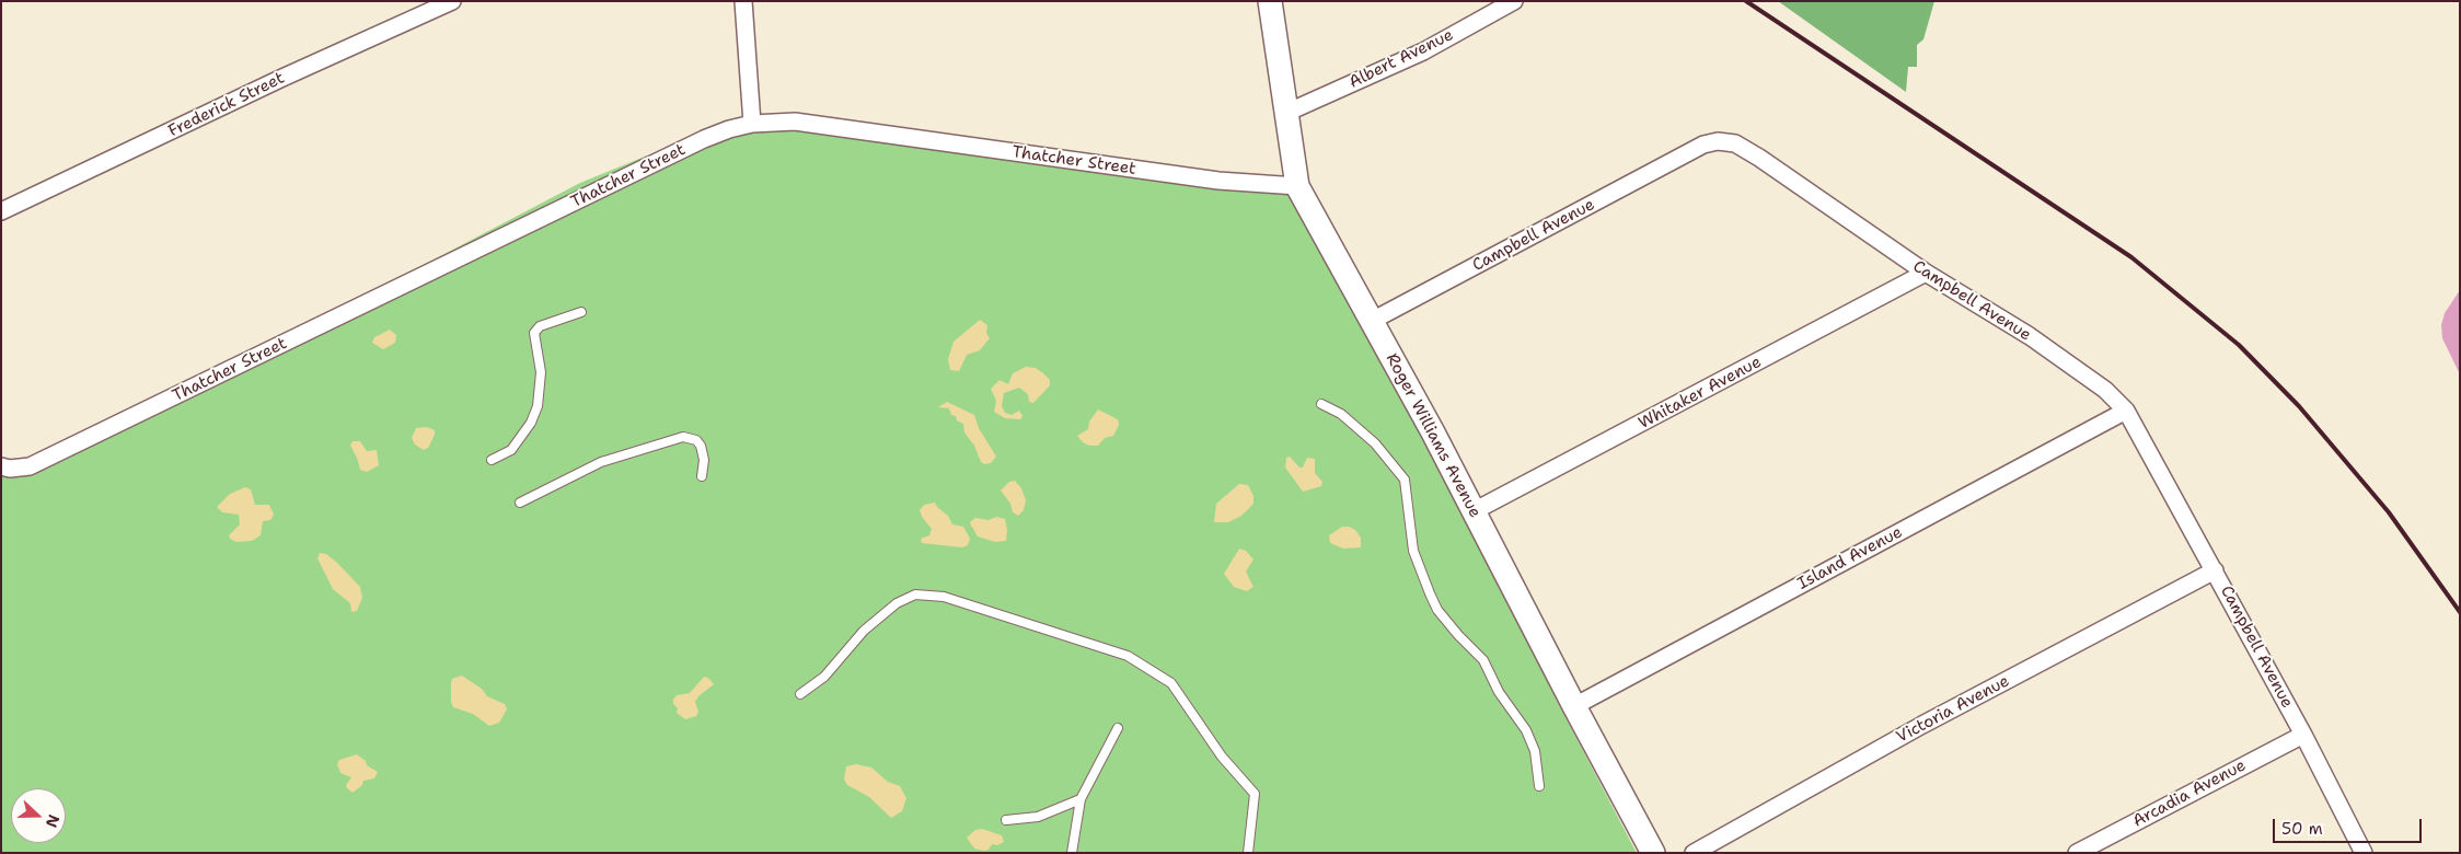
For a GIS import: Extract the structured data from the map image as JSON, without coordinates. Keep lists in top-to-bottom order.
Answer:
{
  "streets": {
    "main road": ["Roger Williams Avenue"],
    "street": [
      "Albert Avenue",
      "Frederick Street",
      "Thatcher Street",
      "Campbell Avenue",
      "Whitaker Avenue",
      "Island Avenue",
      "Victoria Avenue",
      "Arcadia Avenue"
    ]
  },
  "crossings": [
    ["Albert Avenue", "Roger Williams Avenue"],
    ["Thatcher Street", "Roger Williams Avenue"],
    ["Campbell Avenue", "Whitaker Avenue"],
    ["Campbell Avenue", "Roger Williams Avenue"],
    ["Campbell Avenue", "Island Avenue"],
    ["Campbell Avenue", "Victoria Avenue"],
    ["Campbell Avenue", "Arcadia Avenue"],
    ["Whitaker Avenue", "Roger Williams Avenue"],
    ["Roger Williams Avenue", "Island Avenue"]
  ],
  "scale_bar": "50 m",
  "north": "right"
}
